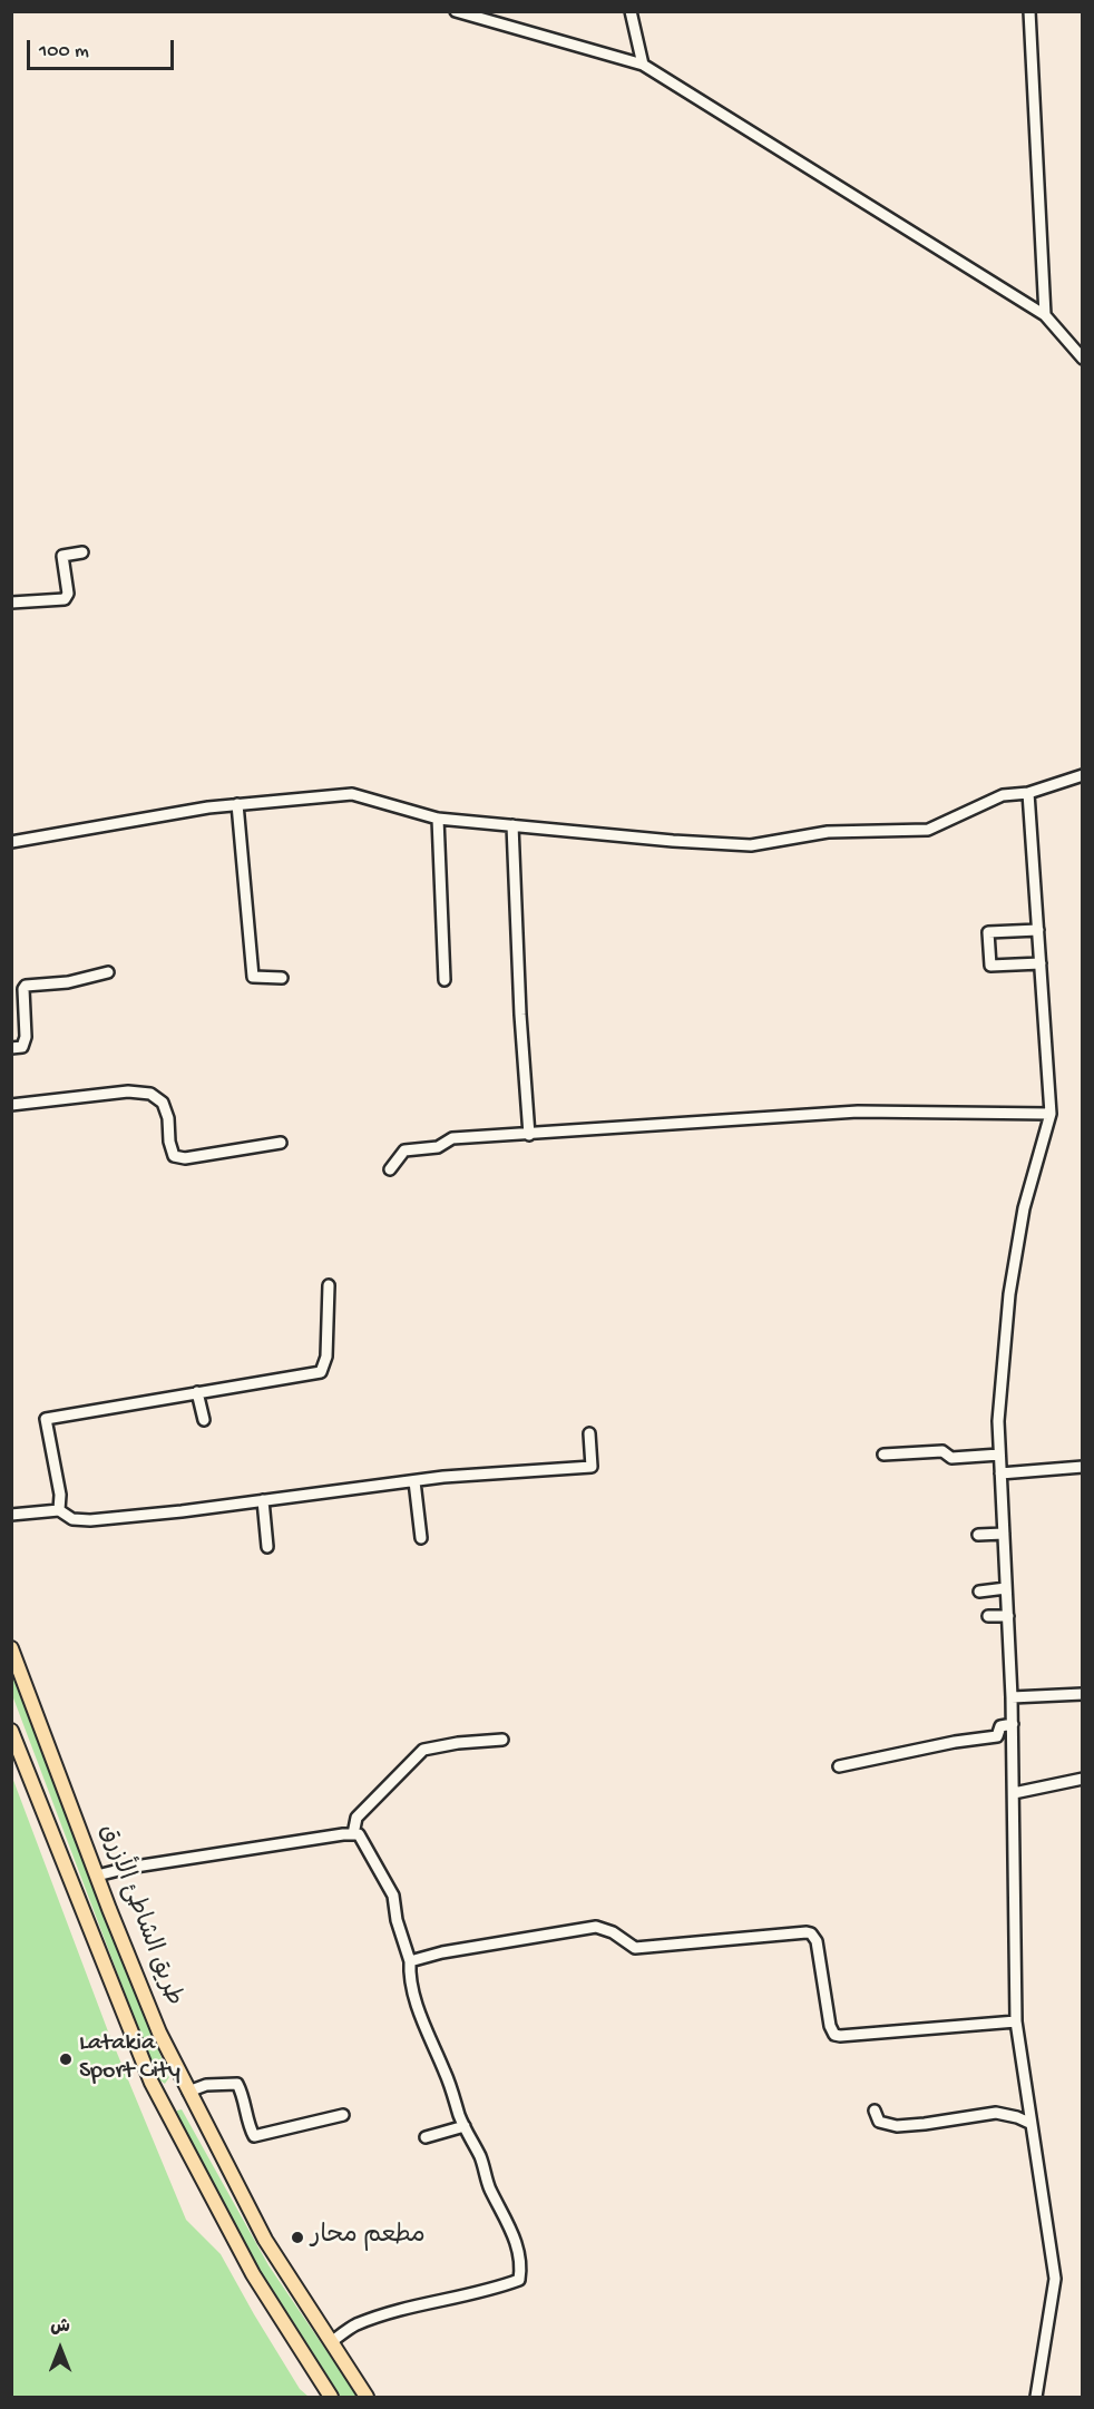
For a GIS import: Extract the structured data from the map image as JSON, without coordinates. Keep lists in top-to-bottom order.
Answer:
{
  "streets": {
    "main road": ["طريق الشاطئ الأزرق"]
  },
  "places": ["Latakia Sport City", "مطعم محار"],
  "scale_bar": "100 m",
  "north": "top"
}
